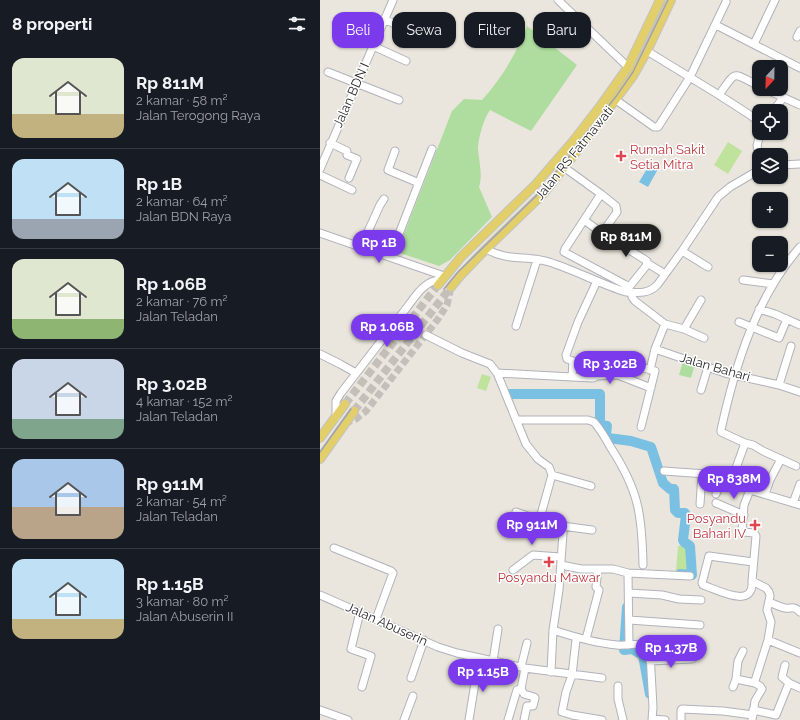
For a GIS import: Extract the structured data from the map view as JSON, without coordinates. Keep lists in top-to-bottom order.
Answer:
{
  "streets": {
    "main road": ["Jalan RS Fatmawati"],
    "street": ["Jalan BDN I", "Jalan Bahari", "Jalan Abuserin"]
  },
  "places": {
    "health": ["Rumah Sakit Setia Mitra", "Posyandu Bahari IV", "Posyandu Mawar"]
  },
  "north": "bottom",
  "page": {
    "heading": "8 properti",
    "chip": [
      "Beli",
      "Sewa",
      "Filter",
      "Baru"
    ],
    "list": [
      {
        "name": "Rp 811M",
        "note": "2 kamar · 58 m² · Jalan Terogong Raya"
      },
      {
        "name": "Rp 1B",
        "note": "2 kamar · 64 m² · Jalan BDN Raya"
      },
      {
        "name": "Rp 1.06B",
        "note": "2 kamar · 76 m² · Jalan Teladan"
      },
      {
        "name": "Rp 3.02B",
        "note": "4 kamar · 152 m² · Jalan Teladan"
      },
      {
        "name": "Rp 911M",
        "note": "2 kamar · 54 m² · Jalan Teladan"
      },
      {
        "name": "Rp 1.15B",
        "note": "3 kamar · 80 m² · Jalan Abuserin II"
      }
    ],
    "map_buttons": ["+", "−"],
    "price": [
      "Rp 811M",
      "Rp 1B",
      "Rp 1.06B",
      "Rp 3.02B",
      "Rp 838M",
      "Rp 911M",
      "Rp 1.37B",
      "Rp 1.15B"
    ]
  }
}
